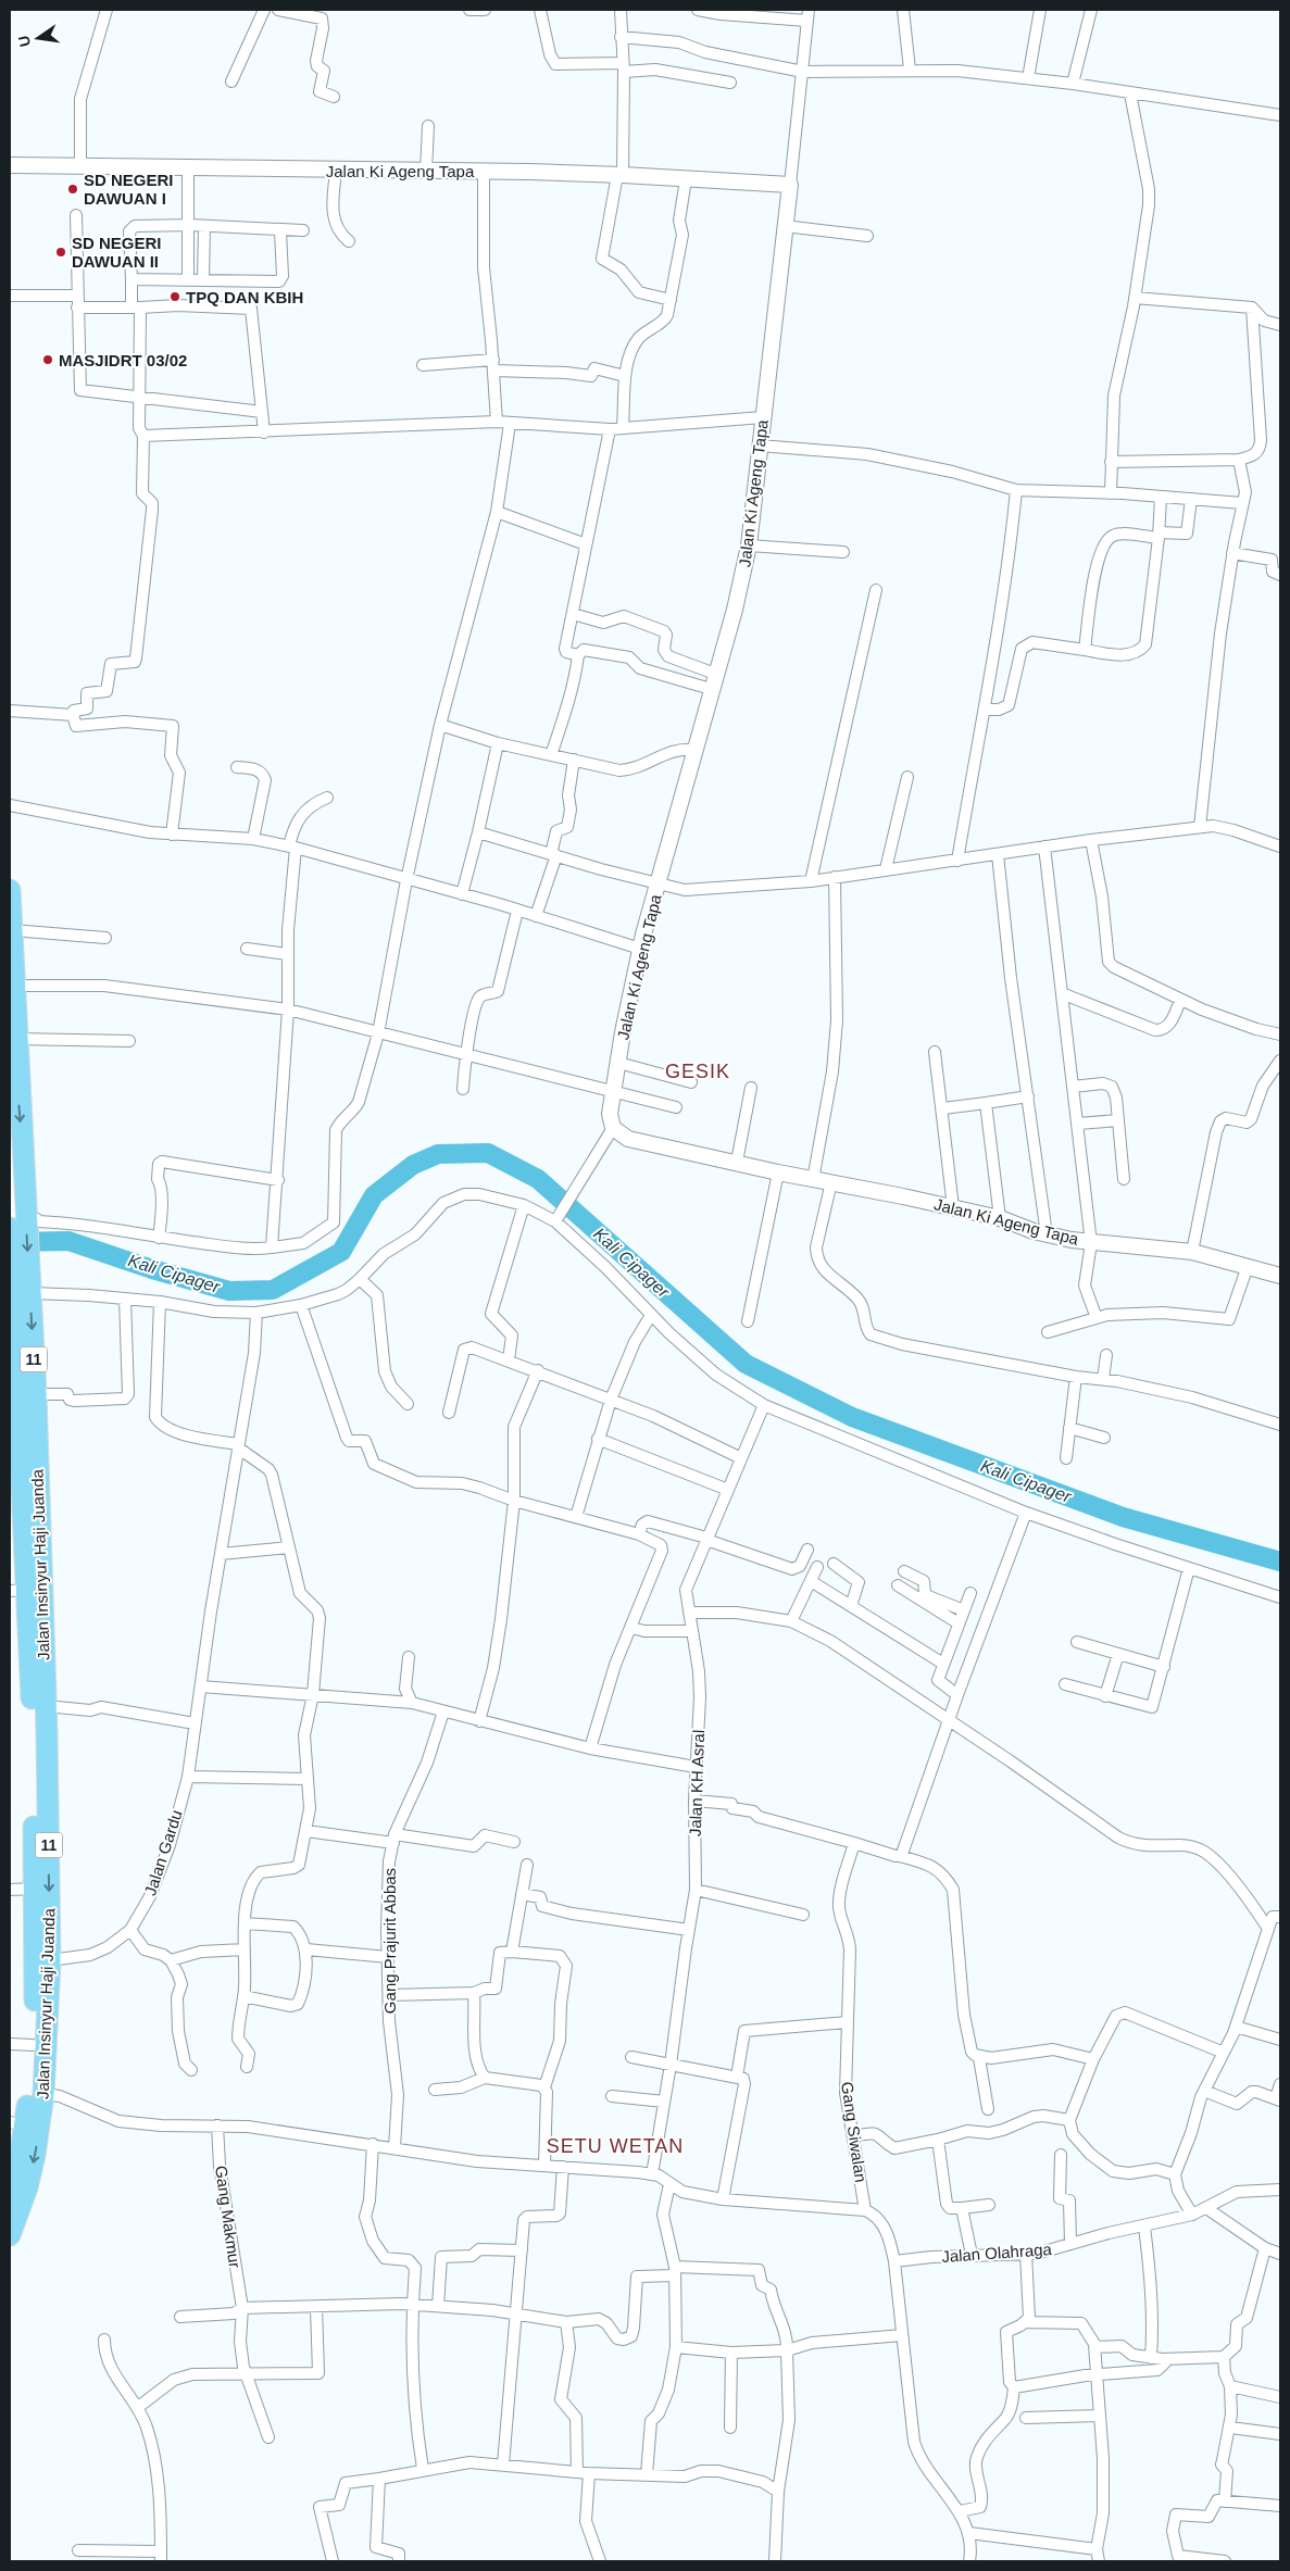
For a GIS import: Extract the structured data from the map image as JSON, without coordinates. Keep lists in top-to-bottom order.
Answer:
{
  "streets": {
    "highway": ["11", "Jalan Insinyur Haji Juanda"],
    "street": [
      "Jalan Ki Ageng Tapa",
      "Jalan KH Asral",
      "Jalan Gardu",
      "Gang Prajurit Abbas",
      "Gang Siwalan",
      "Gang Makmur",
      "Jalan Olahraga"
    ]
  },
  "crossings": [
    ["Jalan Insinyur Haji Juanda", "Jalan Gardu"]
  ],
  "districts": ["GESIK", "SETU WETAN"],
  "water": ["Kali Cipager"],
  "places": [
    "SD NEGERI DAWUAN I",
    "SD NEGERI DAWUAN II",
    "TPQ DAN KBIH",
    "MASJIDRT 03/02"
  ],
  "north": "left"
}
